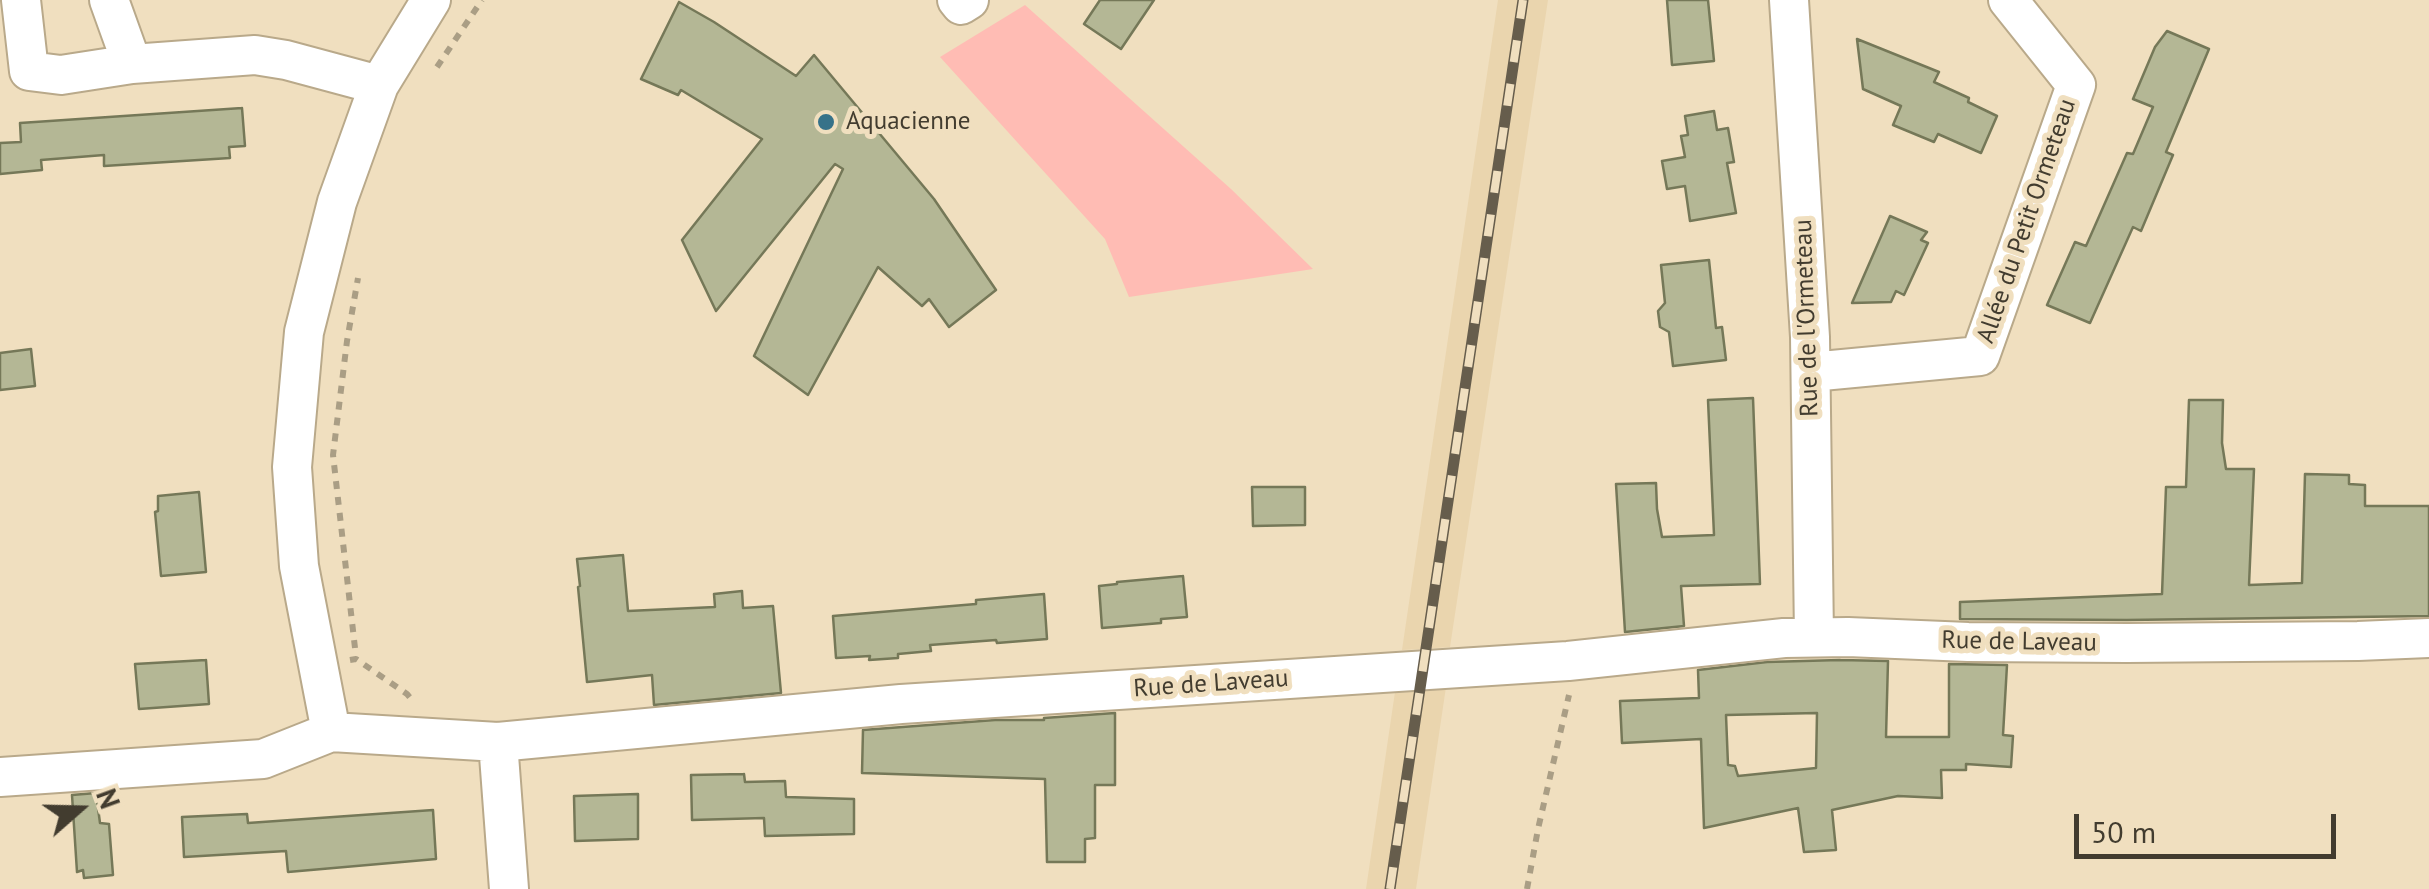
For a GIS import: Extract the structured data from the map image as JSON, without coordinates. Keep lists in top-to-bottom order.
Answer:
{
  "streets": {
    "street": ["Allée du Petit Ormeteau", "Rue de l'Ormeteau", "Rue de Laveau"]
  },
  "crossings": [
    ["Allée du Petit Ormeteau", "Rue de l'Ormeteau"],
    ["Rue de l'Ormeteau", "Rue de Laveau"]
  ],
  "places": ["Aquacienne"],
  "scale_bar": "50 m",
  "north": "right"
}
